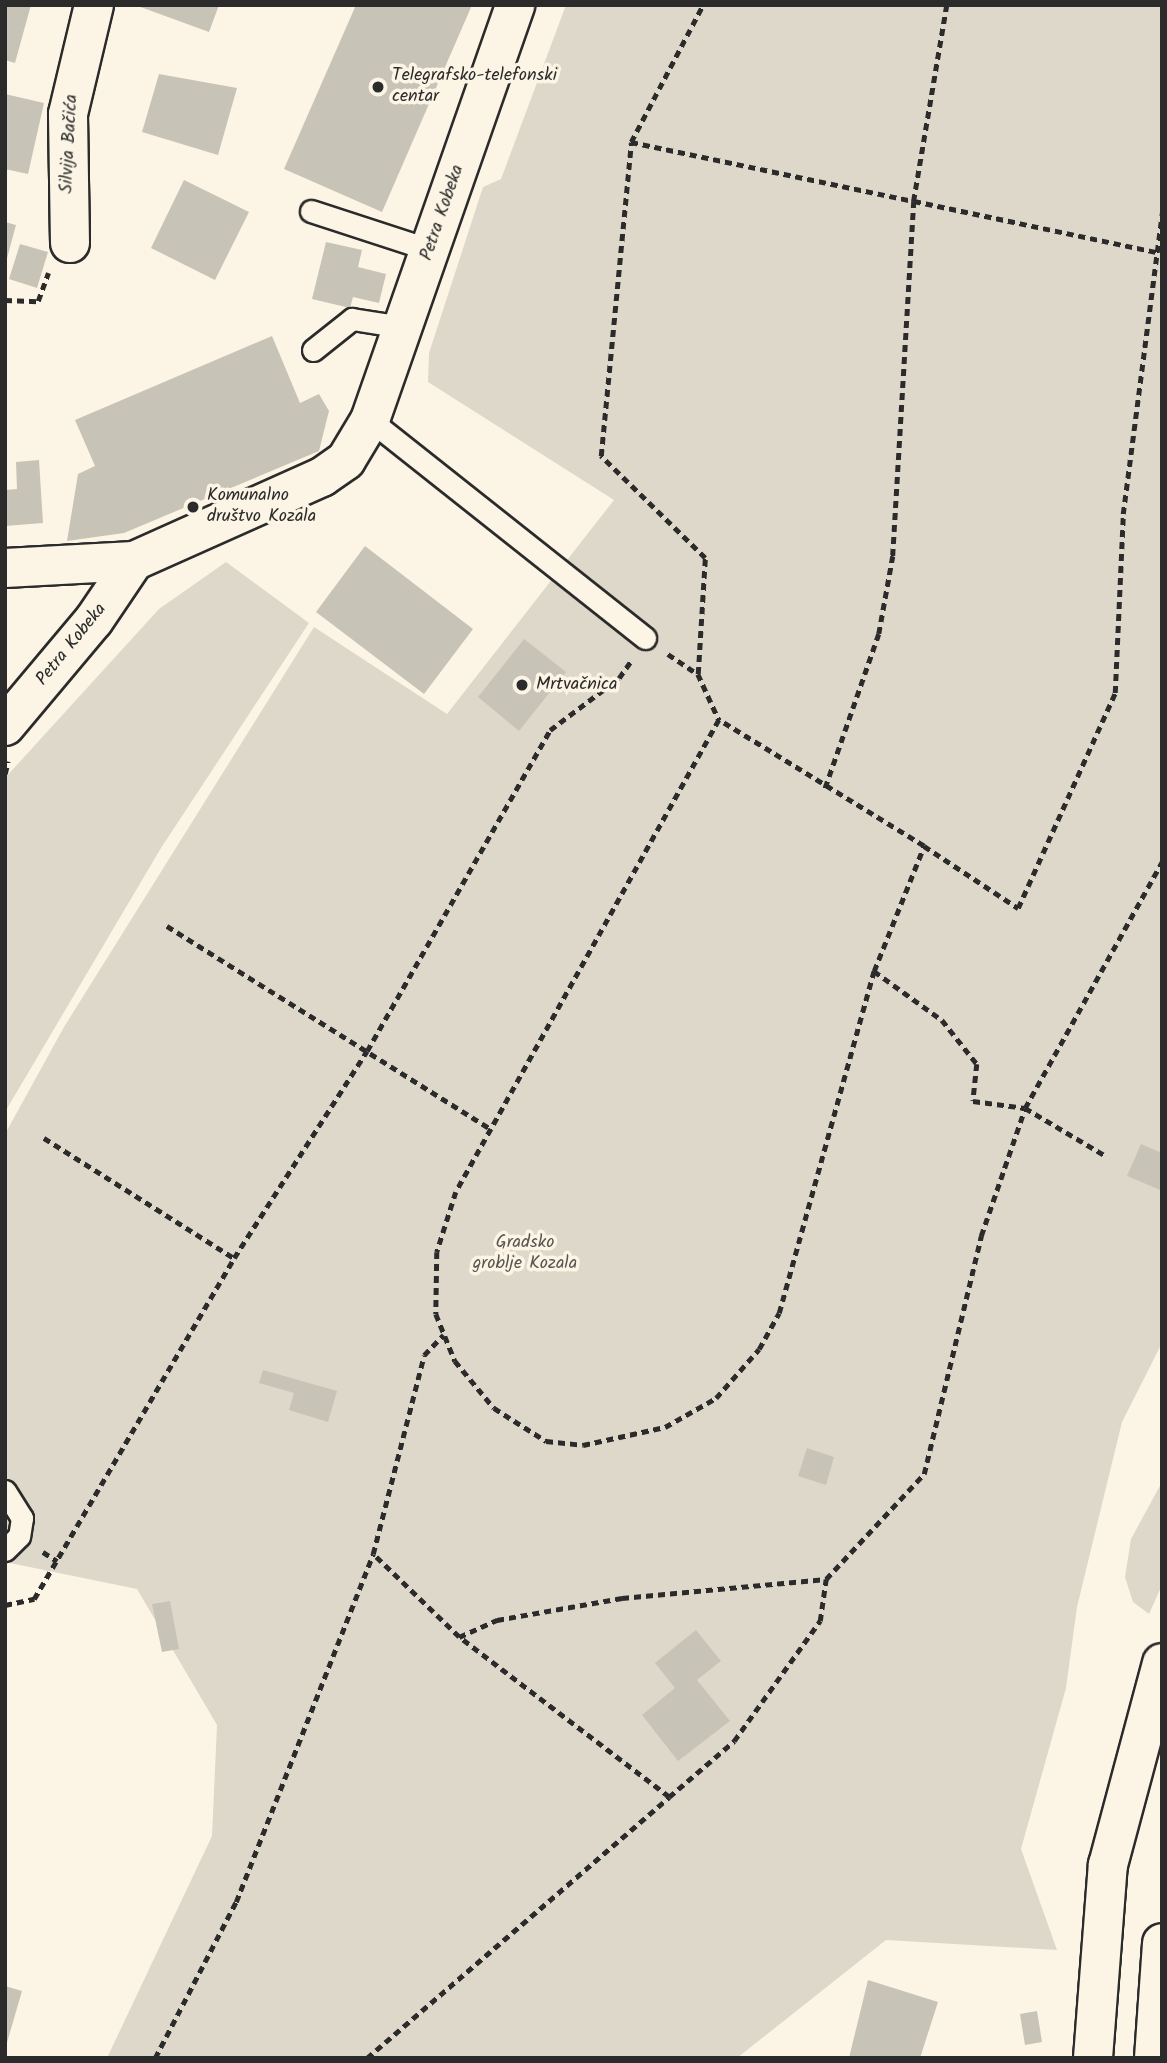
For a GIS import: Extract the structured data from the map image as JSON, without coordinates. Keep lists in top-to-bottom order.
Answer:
{
  "streets": {
    "main road": ["Silvija Bačića", "Petra Kobeka"]
  },
  "parks": ["Gradsko groblje Kozala"],
  "places": ["Telegrafsko-telefonski centar", "Komunalno društvo Kozala", "Mrtvačnica"]
}
